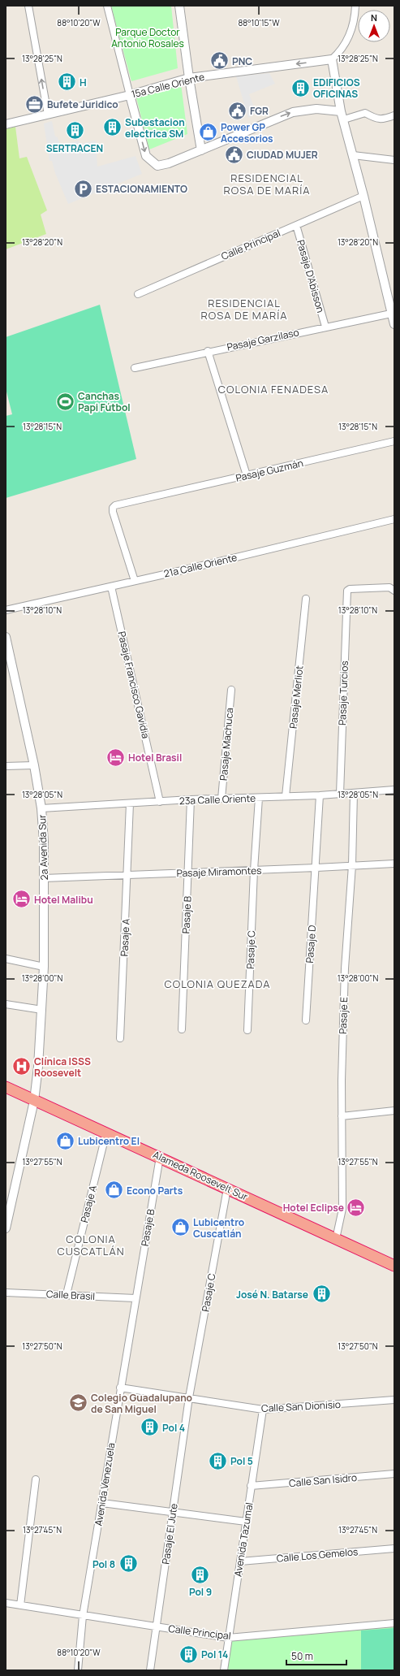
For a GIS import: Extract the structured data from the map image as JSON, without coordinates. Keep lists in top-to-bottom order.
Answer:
{
  "streets": {
    "highway": ["Alameda Roosevelt Sur"],
    "street": [
      "15a Calle Oriente",
      "Calle Principal",
      "Pasaje D'Abisson",
      "Pasaje Garzilaso",
      "Pasaje Guzmán",
      "21a Calle Oriente",
      "Pasaje Francisco Gavidia",
      "Pasaje Turcios",
      "Pasaje Merliot",
      "Pasaje Machuca",
      "23a Calle Oriente",
      "2a Avenida Sur",
      "Pasaje Miramontes",
      "Pasaje B",
      "Pasaje A",
      "Pasaje D",
      "Pasaje C",
      "Pasaje E",
      "Calle Brasil",
      "Calle San Dionisio",
      "Calle San Isidro",
      "Avenida Venezuela",
      "Pasaje El Jute",
      "Avenida Tazumal",
      "Calle Los Gemelos"
    ]
  },
  "crossings": [
    ["Calle Principal", "Pasaje D'Abisson"],
    ["Calle Principal", "Avenida Venezuela"],
    ["Calle Principal", "Pasaje El Jute"],
    ["Calle Principal", "Avenida Tazumal"],
    ["Pasaje D'Abisson", "Pasaje Garzilaso"],
    ["Pasaje Guzmán", "21a Calle Oriente"],
    ["21a Calle Oriente", "Pasaje Francisco Gavidia"],
    ["Pasaje Francisco Gavidia", "23a Calle Oriente"],
    ["Pasaje Turcios", "23a Calle Oriente"],
    ["Pasaje Merliot", "23a Calle Oriente"],
    ["Pasaje Machuca", "23a Calle Oriente"],
    ["23a Calle Oriente", "2a Avenida Sur"],
    ["23a Calle Oriente", "Pasaje B"],
    ["23a Calle Oriente", "Pasaje A"],
    ["23a Calle Oriente", "Pasaje D"],
    ["23a Calle Oriente", "Pasaje C"],
    ["23a Calle Oriente", "Pasaje E"],
    ["2a Avenida Sur", "Pasaje Miramontes"],
    ["2a Avenida Sur", "Alameda Roosevelt Sur"],
    ["Pasaje Miramontes", "Pasaje B"],
    ["Pasaje Miramontes", "Pasaje A"],
    ["Pasaje Miramontes", "Pasaje D"],
    ["Pasaje Miramontes", "Pasaje C"],
    ["Pasaje Miramontes", "Pasaje E"],
    ["Pasaje B", "Alameda Roosevelt Sur"],
    ["Pasaje B", "Calle Brasil"],
    ["Pasaje B", "Avenida Venezuela"],
    ["Pasaje A", "Alameda Roosevelt Sur"],
    ["Pasaje A", "Calle Brasil"],
    ["Pasaje C", "Alameda Roosevelt Sur"],
    ["Pasaje C", "Calle San Dionisio"],
    ["Pasaje C", "Pasaje El Jute"],
    ["Pasaje E", "Alameda Roosevelt Sur"],
    ["Calle Brasil", "Avenida Venezuela"],
    ["Calle San Dionisio", "Avenida Venezuela"],
    ["Calle San Dionisio", "Pasaje El Jute"],
    ["Calle San Dionisio", "Avenida Tazumal"],
    ["Calle San Isidro", "Avenida Tazumal"],
    ["Avenida Tazumal", "Calle Los Gemelos"]
  ],
  "districts": [
    "RESIDENCIAL ROSA DE MARÍA",
    "RESIDENCIAL ROSA DE MARÍA",
    "COLONIA FENADESA",
    "COLONIA QUEZADA",
    "COLONIA CUSCATLÁN"
  ],
  "parks": ["Parque Doctor Antonio Rosales"],
  "places": {
    "public building": ["PNC", "FGR", "CIUDAD MUJER"],
    "building": [
      "H",
      "EDIFICIOS OFICINAS",
      "Subestacion electrica SM",
      "SERTRACEN",
      "José N. Batarse",
      "Pol 4",
      "Pol 5",
      "Pol 8",
      "Pol 9",
      "Pol 14"
    ],
    "office": ["Bufete Juridico"],
    "shop": [
      "Power GP Accesorios",
      "Lubicentro El",
      "Econo Parts",
      "Lubicentro Cuscatlán"
    ],
    "parking": ["ESTACIONAMIENTO"],
    "sports": ["Canchas Papi Fútbol"],
    "hotel": ["Hotel Brasil", "Hotel Malibu", "Hotel Eclipse"],
    "hospital": ["Clínica ISSS Roosevelt"],
    "school or university": ["Colegio Guadalupano de San Miguel"]
  },
  "scale_bar": "50 m",
  "north": "top",
  "coordinates": [
    "88°10'20\"W",
    "88°10'15\"W",
    "13°28'25\"N",
    "13°28'20\"N",
    "13°28'15\"N",
    "13°28'10\"N",
    "13°28'05\"N",
    "13°28'00\"N",
    "13°27'55\"N",
    "13°27'50\"N",
    "13°27'45\"N"
  ]
}
